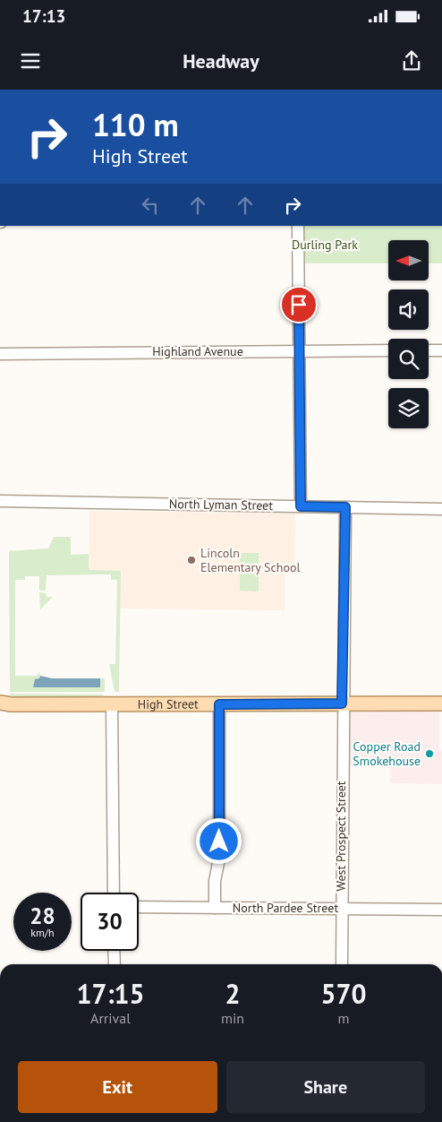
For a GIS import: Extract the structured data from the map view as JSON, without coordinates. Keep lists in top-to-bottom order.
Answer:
{
  "streets": {
    "main road": ["High Street"],
    "street": [
      "Highland Avenue",
      "North Lyman Street",
      "West Prospect Street",
      "North Pardee Street"
    ]
  },
  "crossings": [
    ["North Lyman Street", "West Prospect Street"],
    ["High Street", "West Prospect Street"],
    ["West Prospect Street", "North Pardee Street"]
  ],
  "parks": ["Durling Park"],
  "places": ["Lincoln Elementary School", "Copper Road Smokehouse"],
  "north": "left",
  "page": {
    "status": "17:13",
    "header": "Headway",
    "turn": ["110 m", "High Street"],
    "speed": "28 km/h",
    "limit": "30",
    "eta": [
      "17:15",
      "Arrival",
      "2",
      "min",
      "570",
      "m"
    ],
    "buttons": ["Exit", "Share"]
  }
}
